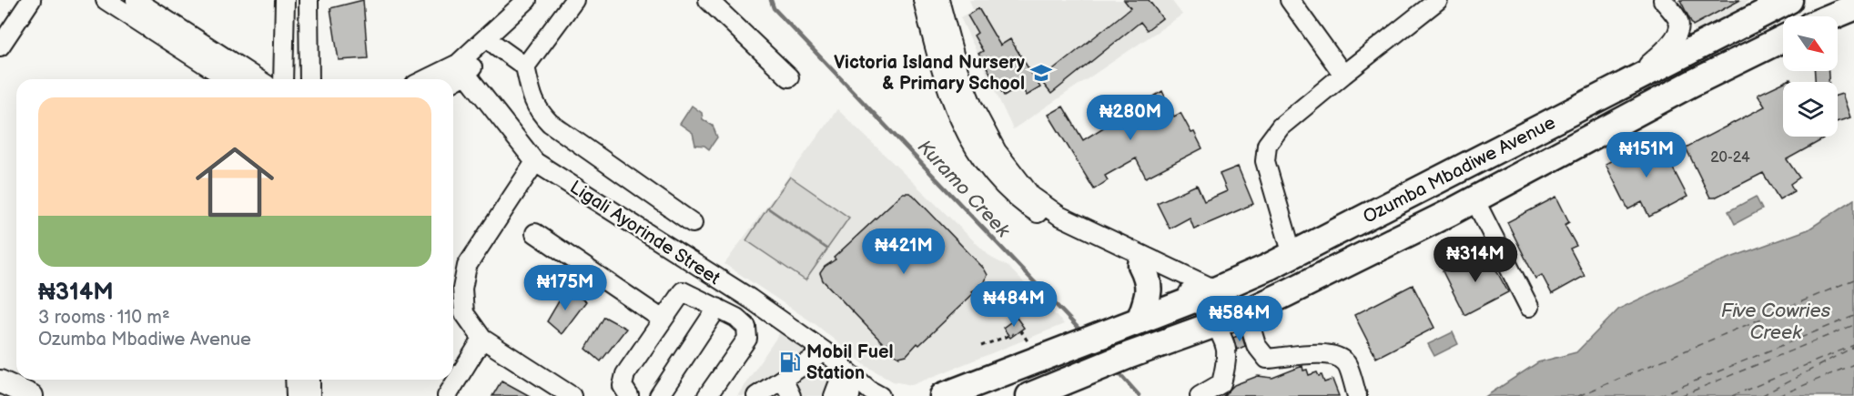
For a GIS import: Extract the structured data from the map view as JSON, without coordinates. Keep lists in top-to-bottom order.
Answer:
{
  "streets": {
    "highway": ["Ozumba Mbadiwe Avenue"],
    "street": ["Ligali Ayorinde Street"]
  },
  "water": ["Kuramo Creek", "Five Cowries Creek"],
  "places": {
    "school or university": ["Victoria Island Nursery & Primary School"],
    "fuel station": ["Mobil Fuel Station"]
  },
  "house_numbers": ["20-24"],
  "north": "bottom right",
  "page": {
    "list": [
      {
        "name": "₦314M",
        "note": "3 rooms · 110 m² · Ozumba Mbadiwe Avenue"
      }
    ],
    "price": [
      "₦280M",
      "₦151M",
      "₦421M",
      "₦314M",
      "₦175M",
      "₦484M",
      "₦584M"
    ]
  }
}
